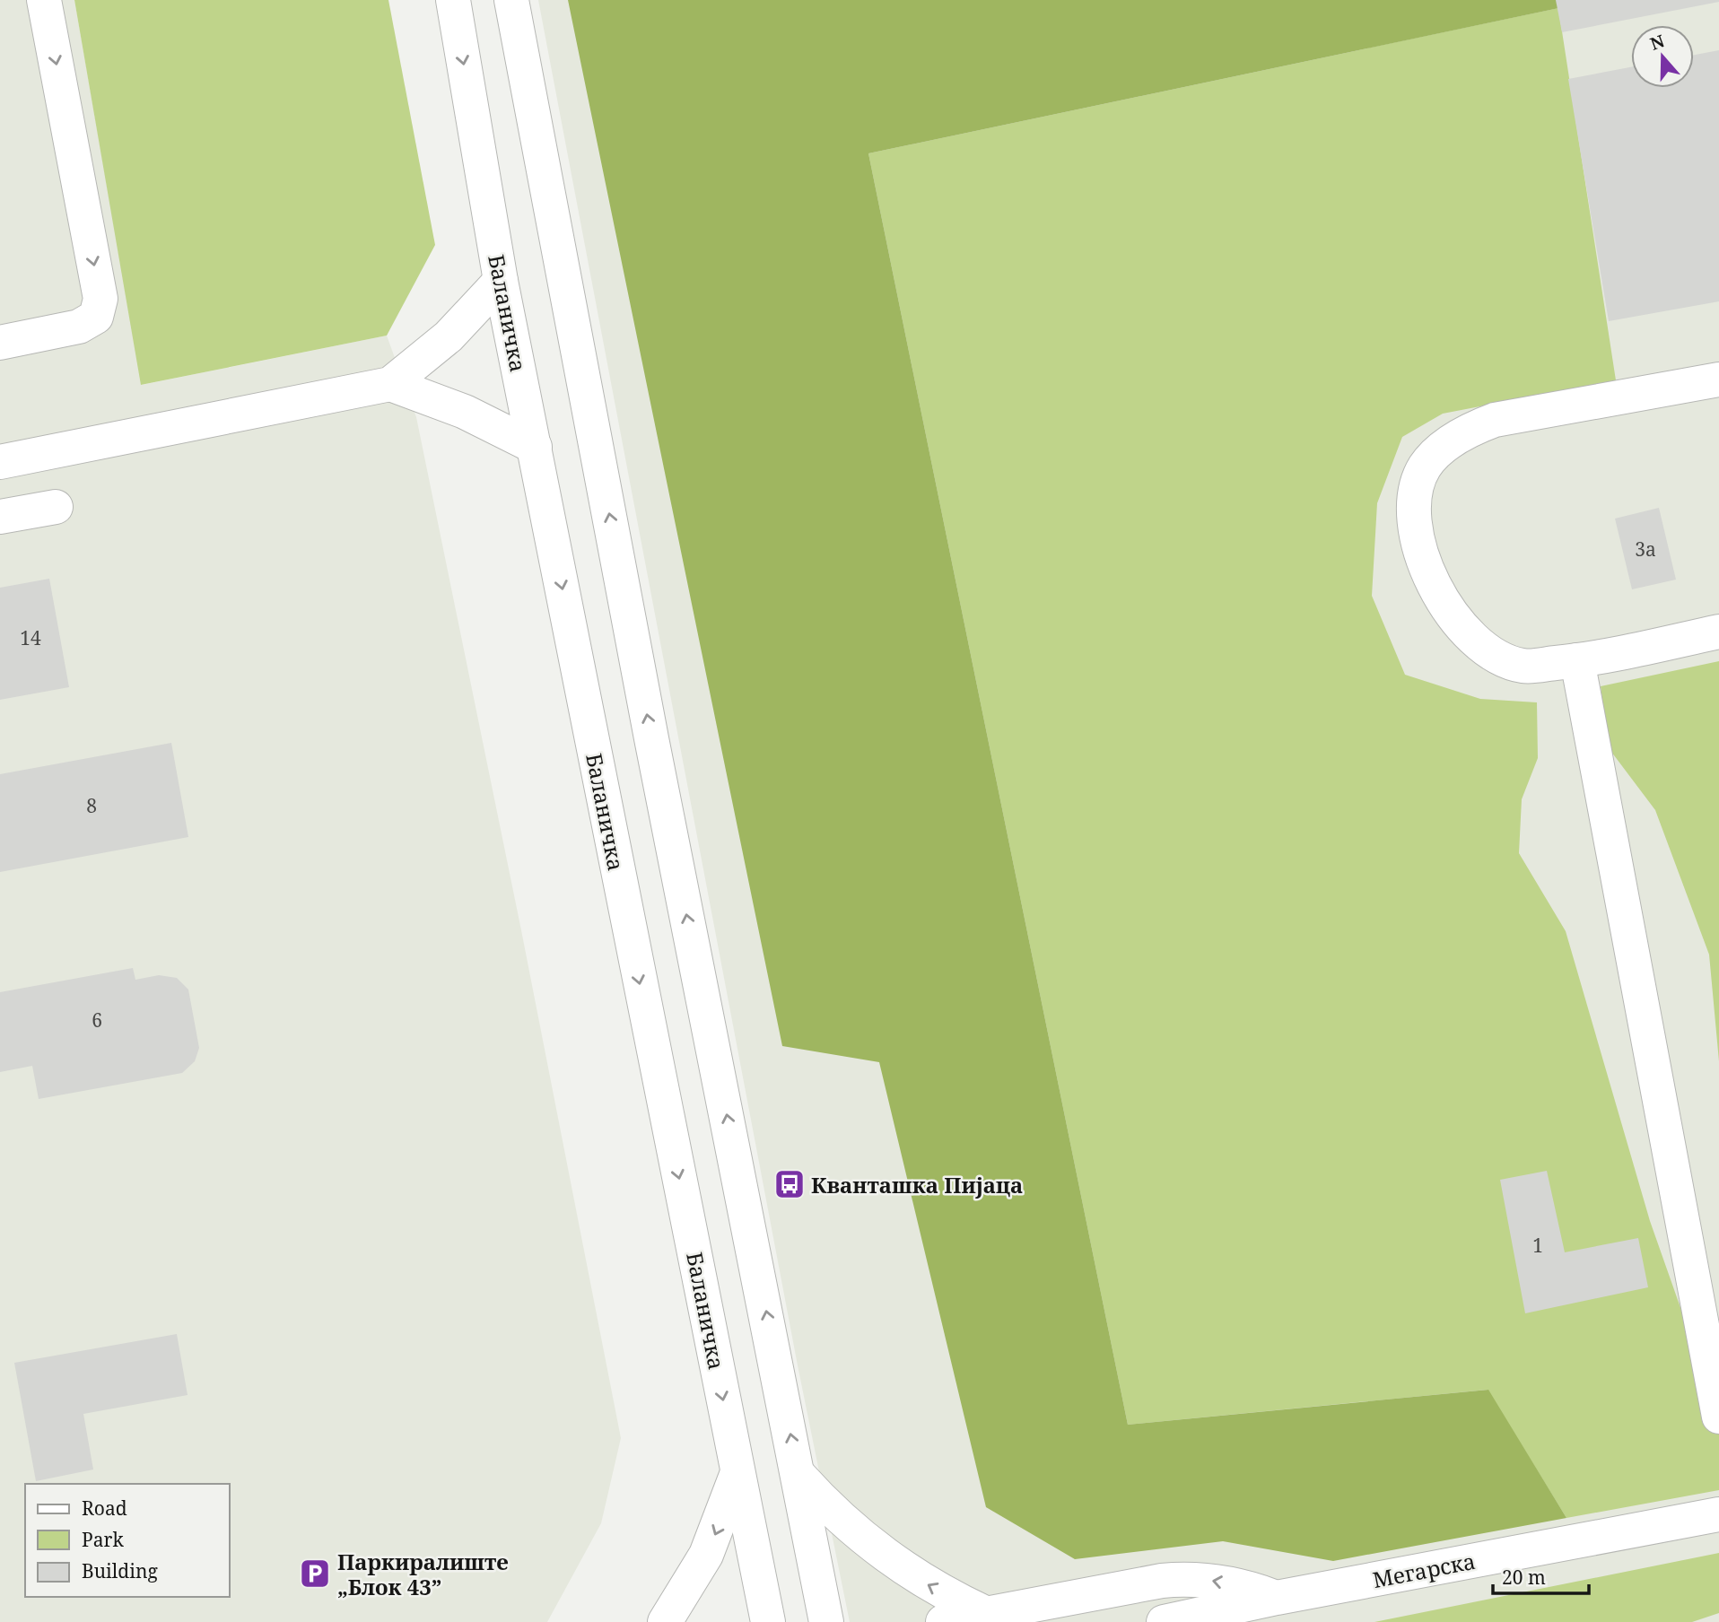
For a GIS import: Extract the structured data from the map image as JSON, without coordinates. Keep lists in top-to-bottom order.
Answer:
{
  "streets": {
    "main road": ["Баланичка", "Мегарска"]
  },
  "places": {
    "bus stop": ["Кванташка Пијаца"],
    "parking": ["Паркиралиште „Блок 43”"]
  },
  "house_numbers": [
    "3a",
    "14",
    "8",
    "6",
    "1"
  ],
  "legend": ["Road", "Park", "Building"],
  "scale_bar": "20 m",
  "north": "top"
}
